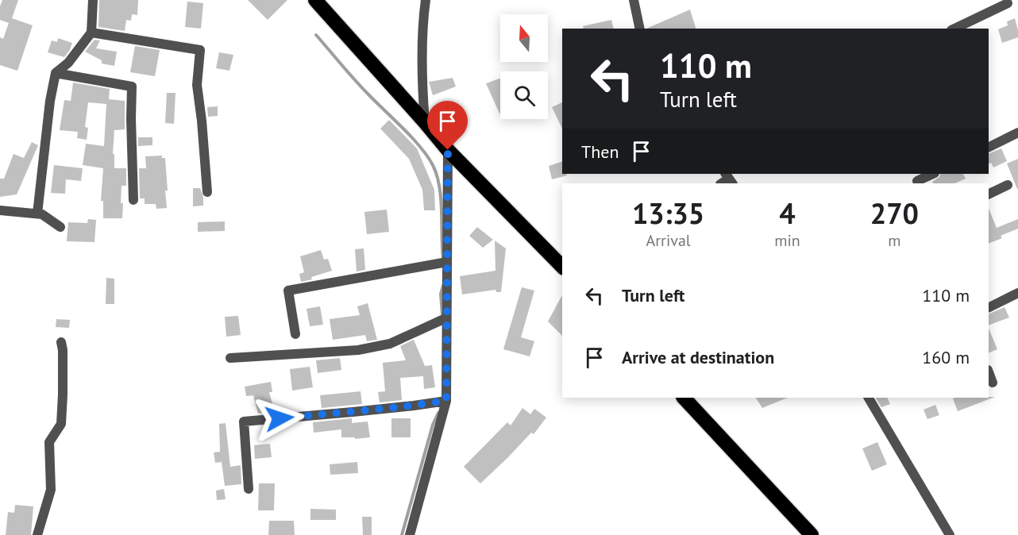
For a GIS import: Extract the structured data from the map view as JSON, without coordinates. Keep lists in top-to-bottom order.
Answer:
{
  "north": "top",
  "page": {
    "turn": ["110 m", "Turn left"],
    "then": "Then",
    "eta": [
      "13:35",
      "Arrival",
      "4",
      "min",
      "270",
      "m"
    ],
    "list": [
      {
        "name": "Turn left",
        "value": "110 m"
      },
      {
        "name": "Arrive at destination",
        "value": "160 m"
      }
    ]
  }
}
